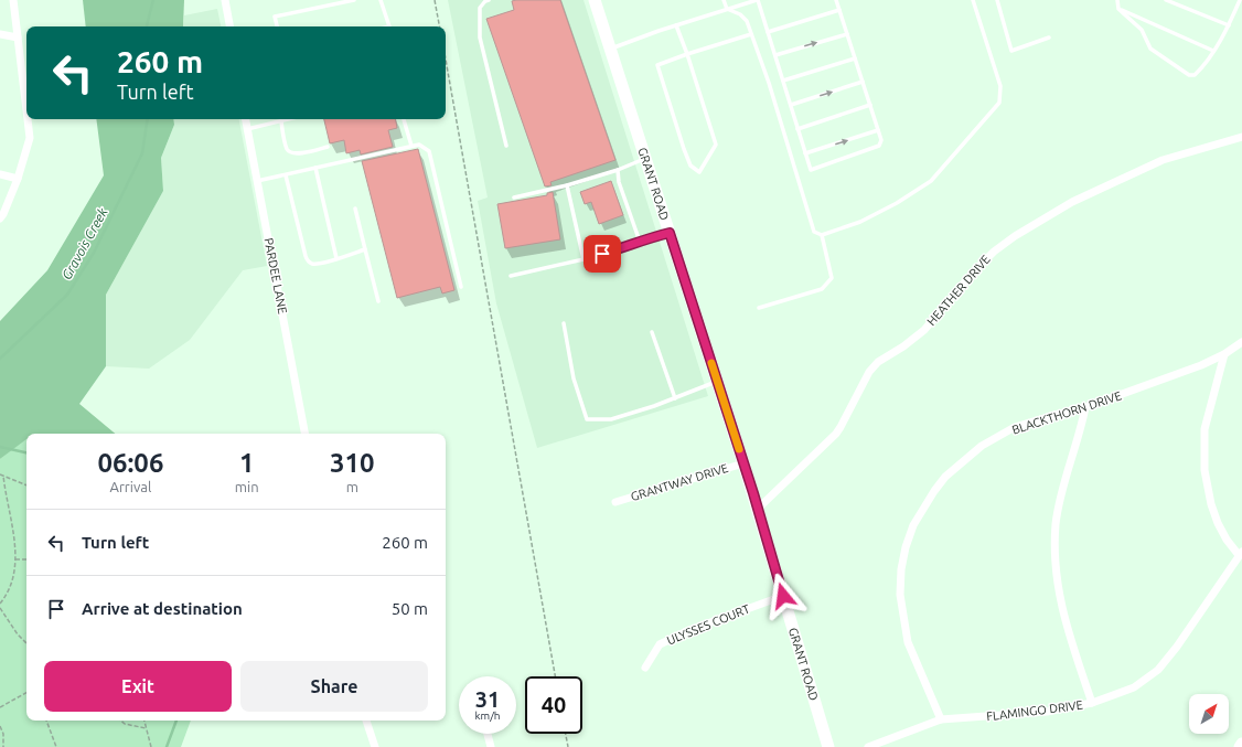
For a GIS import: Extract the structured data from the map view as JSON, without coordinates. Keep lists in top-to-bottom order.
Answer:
{
  "streets": {
    "street": [
      "GRANT ROAD",
      "PARDEE LANE",
      "HEATHER DRIVE",
      "BLACKTHORN DRIVE",
      "GRANTWAY DRIVE",
      "ULYSSES COURT",
      "FLAMINGO DRIVE"
    ]
  },
  "crossings": [
    ["GRANT ROAD", "HEATHER DRIVE"],
    ["GRANT ROAD", "GRANTWAY DRIVE"],
    ["GRANT ROAD", "ULYSSES COURT"],
    ["BLACKTHORN DRIVE", "FLAMINGO DRIVE"]
  ],
  "water": ["Gravois Creek"],
  "north": "top right",
  "page": {
    "turn": ["260 m", "Turn left"],
    "eta": [
      "06:06",
      "Arrival",
      "1",
      "min",
      "310",
      "m"
    ],
    "list": [
      {
        "name": "Turn left",
        "value": "260 m"
      },
      {
        "name": "Arrive at destination",
        "value": "50 m"
      }
    ],
    "buttons": ["Exit", "Share"],
    "speed": "31 km/h",
    "limit": "40"
  }
}
